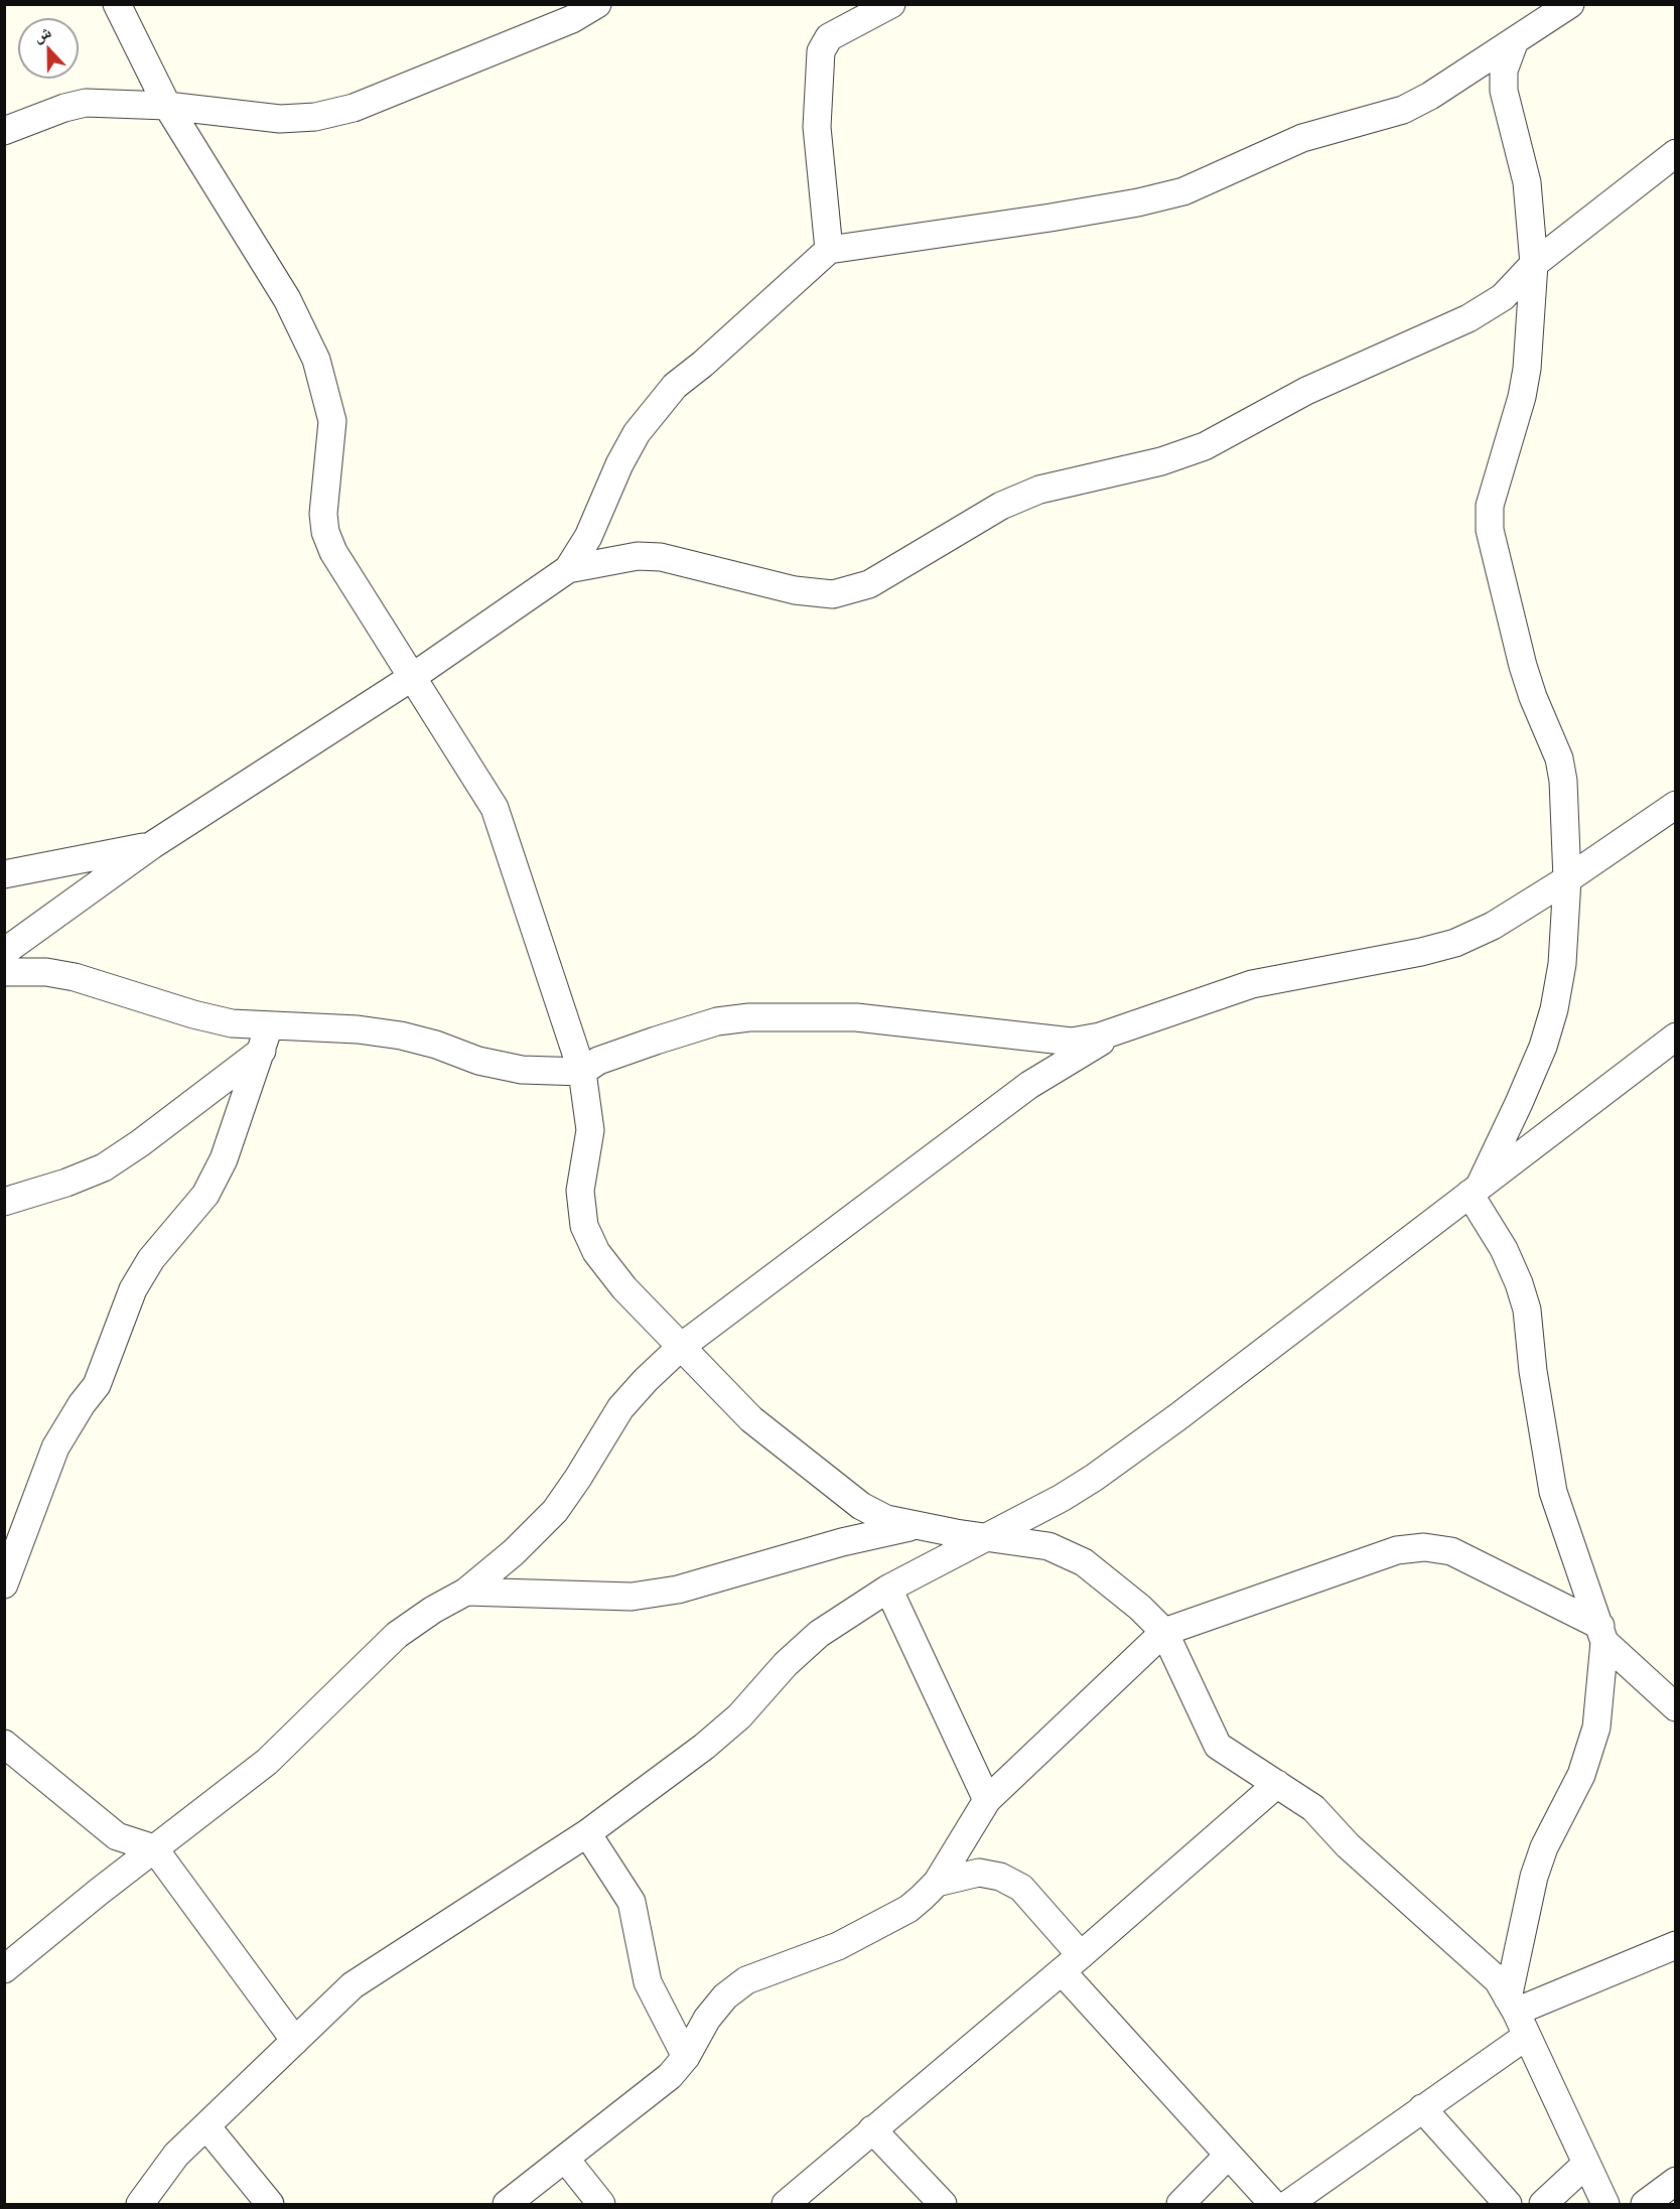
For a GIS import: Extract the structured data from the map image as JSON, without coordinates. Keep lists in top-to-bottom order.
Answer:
{
  "north": "top"
}
